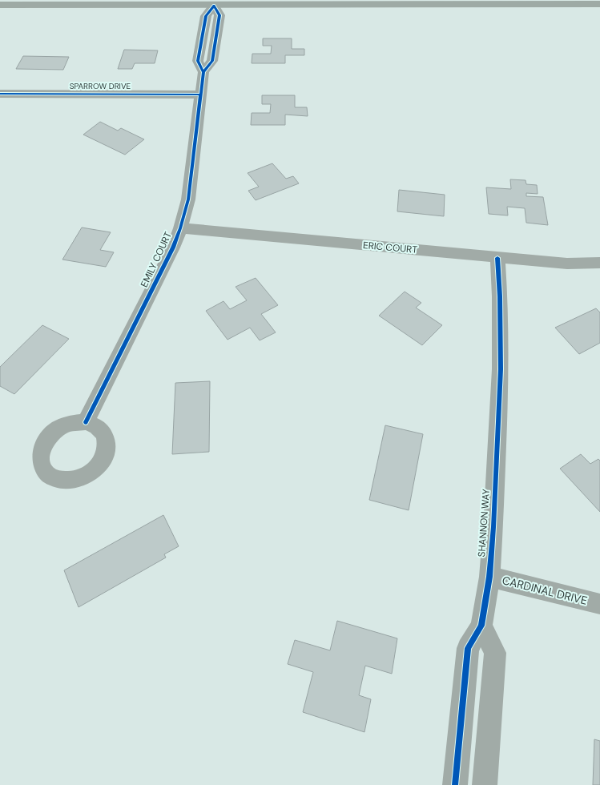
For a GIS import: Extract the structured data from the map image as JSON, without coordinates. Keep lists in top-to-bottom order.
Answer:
{
  "streets": {
    "street": [
      "SPARROW DRIVE",
      "ERIC COURT",
      "EMILY COURT",
      "SHANNON WAY",
      "CARDINAL DRIVE"
    ]
  },
  "crossings": [
    ["SPARROW DRIVE", "EMILY COURT"],
    ["ERIC COURT", "EMILY COURT"],
    ["ERIC COURT", "SHANNON WAY"],
    ["SHANNON WAY", "CARDINAL DRIVE"]
  ]
}
